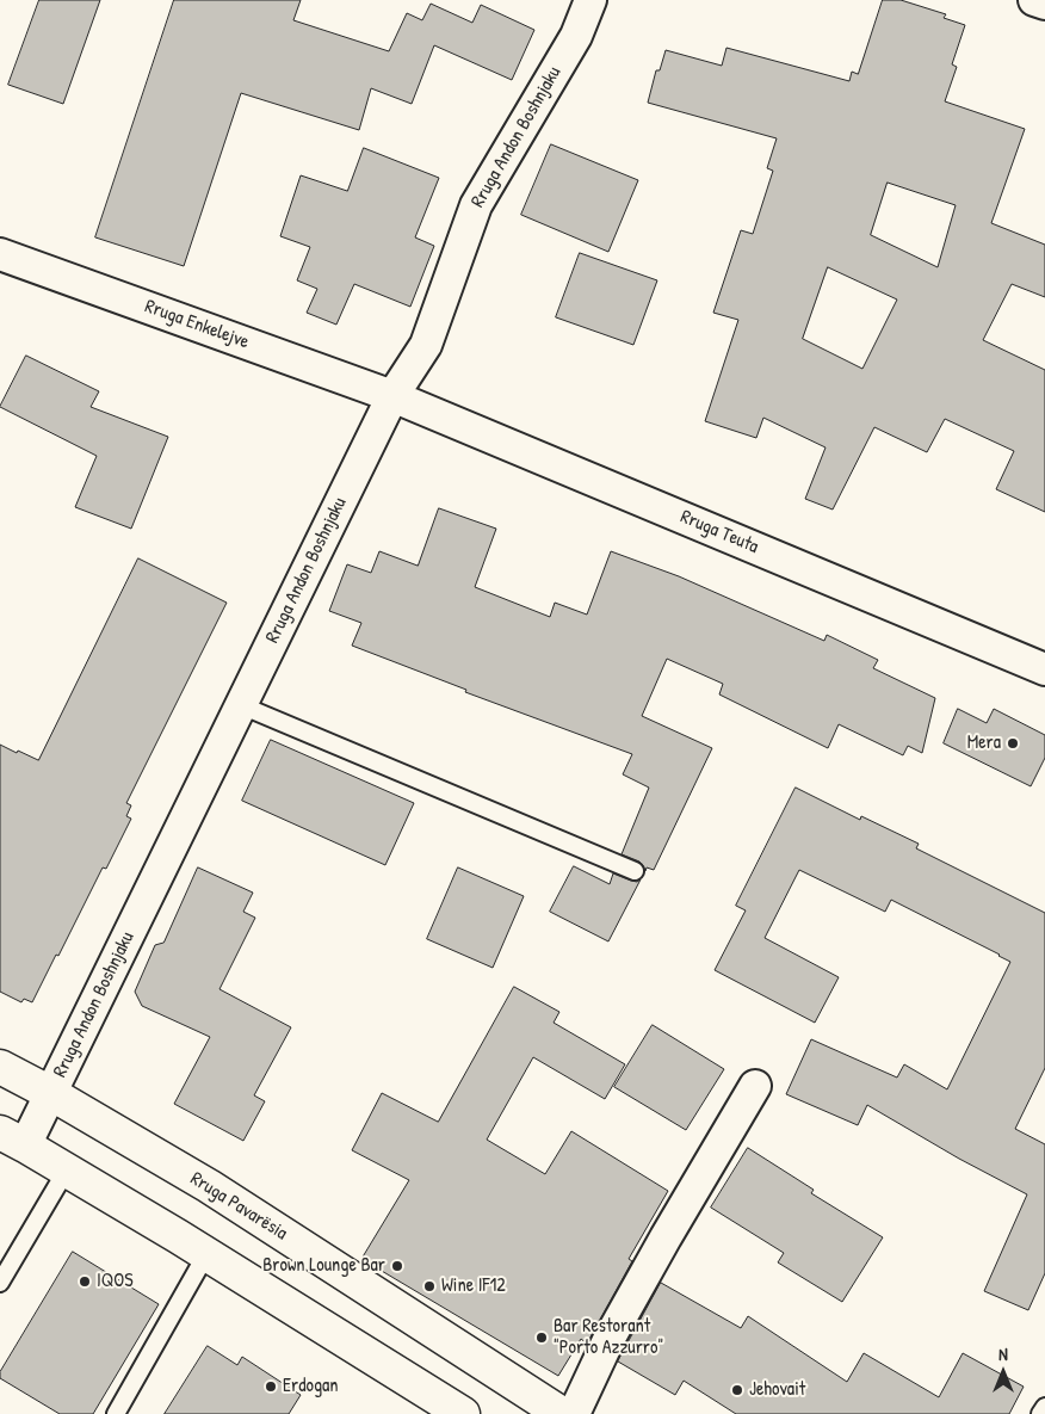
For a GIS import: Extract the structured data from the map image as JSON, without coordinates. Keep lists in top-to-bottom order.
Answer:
{
  "streets": {
    "main road": ["Rruga Pavarësia"],
    "street": ["Rruga Andon Boshnjaku", "Rruga Enkelejve", "Rruga Teuta"]
  },
  "crossings": [
    ["Rruga Andon Boshnjaku", "Rruga Enkelejve"],
    ["Rruga Andon Boshnjaku", "Rruga Teuta"],
    ["Rruga Andon Boshnjaku", "Rruga Pavarësia"],
    ["Rruga Enkelejve", "Rruga Teuta"]
  ],
  "places": [
    "Mera",
    "Brown Lounge Bar",
    "IQOS",
    "Wine IF12",
    "Bar Restorant \"Porto Azzurro\"",
    "Erdogan",
    "Jehovait"
  ],
  "north": "top"
}
